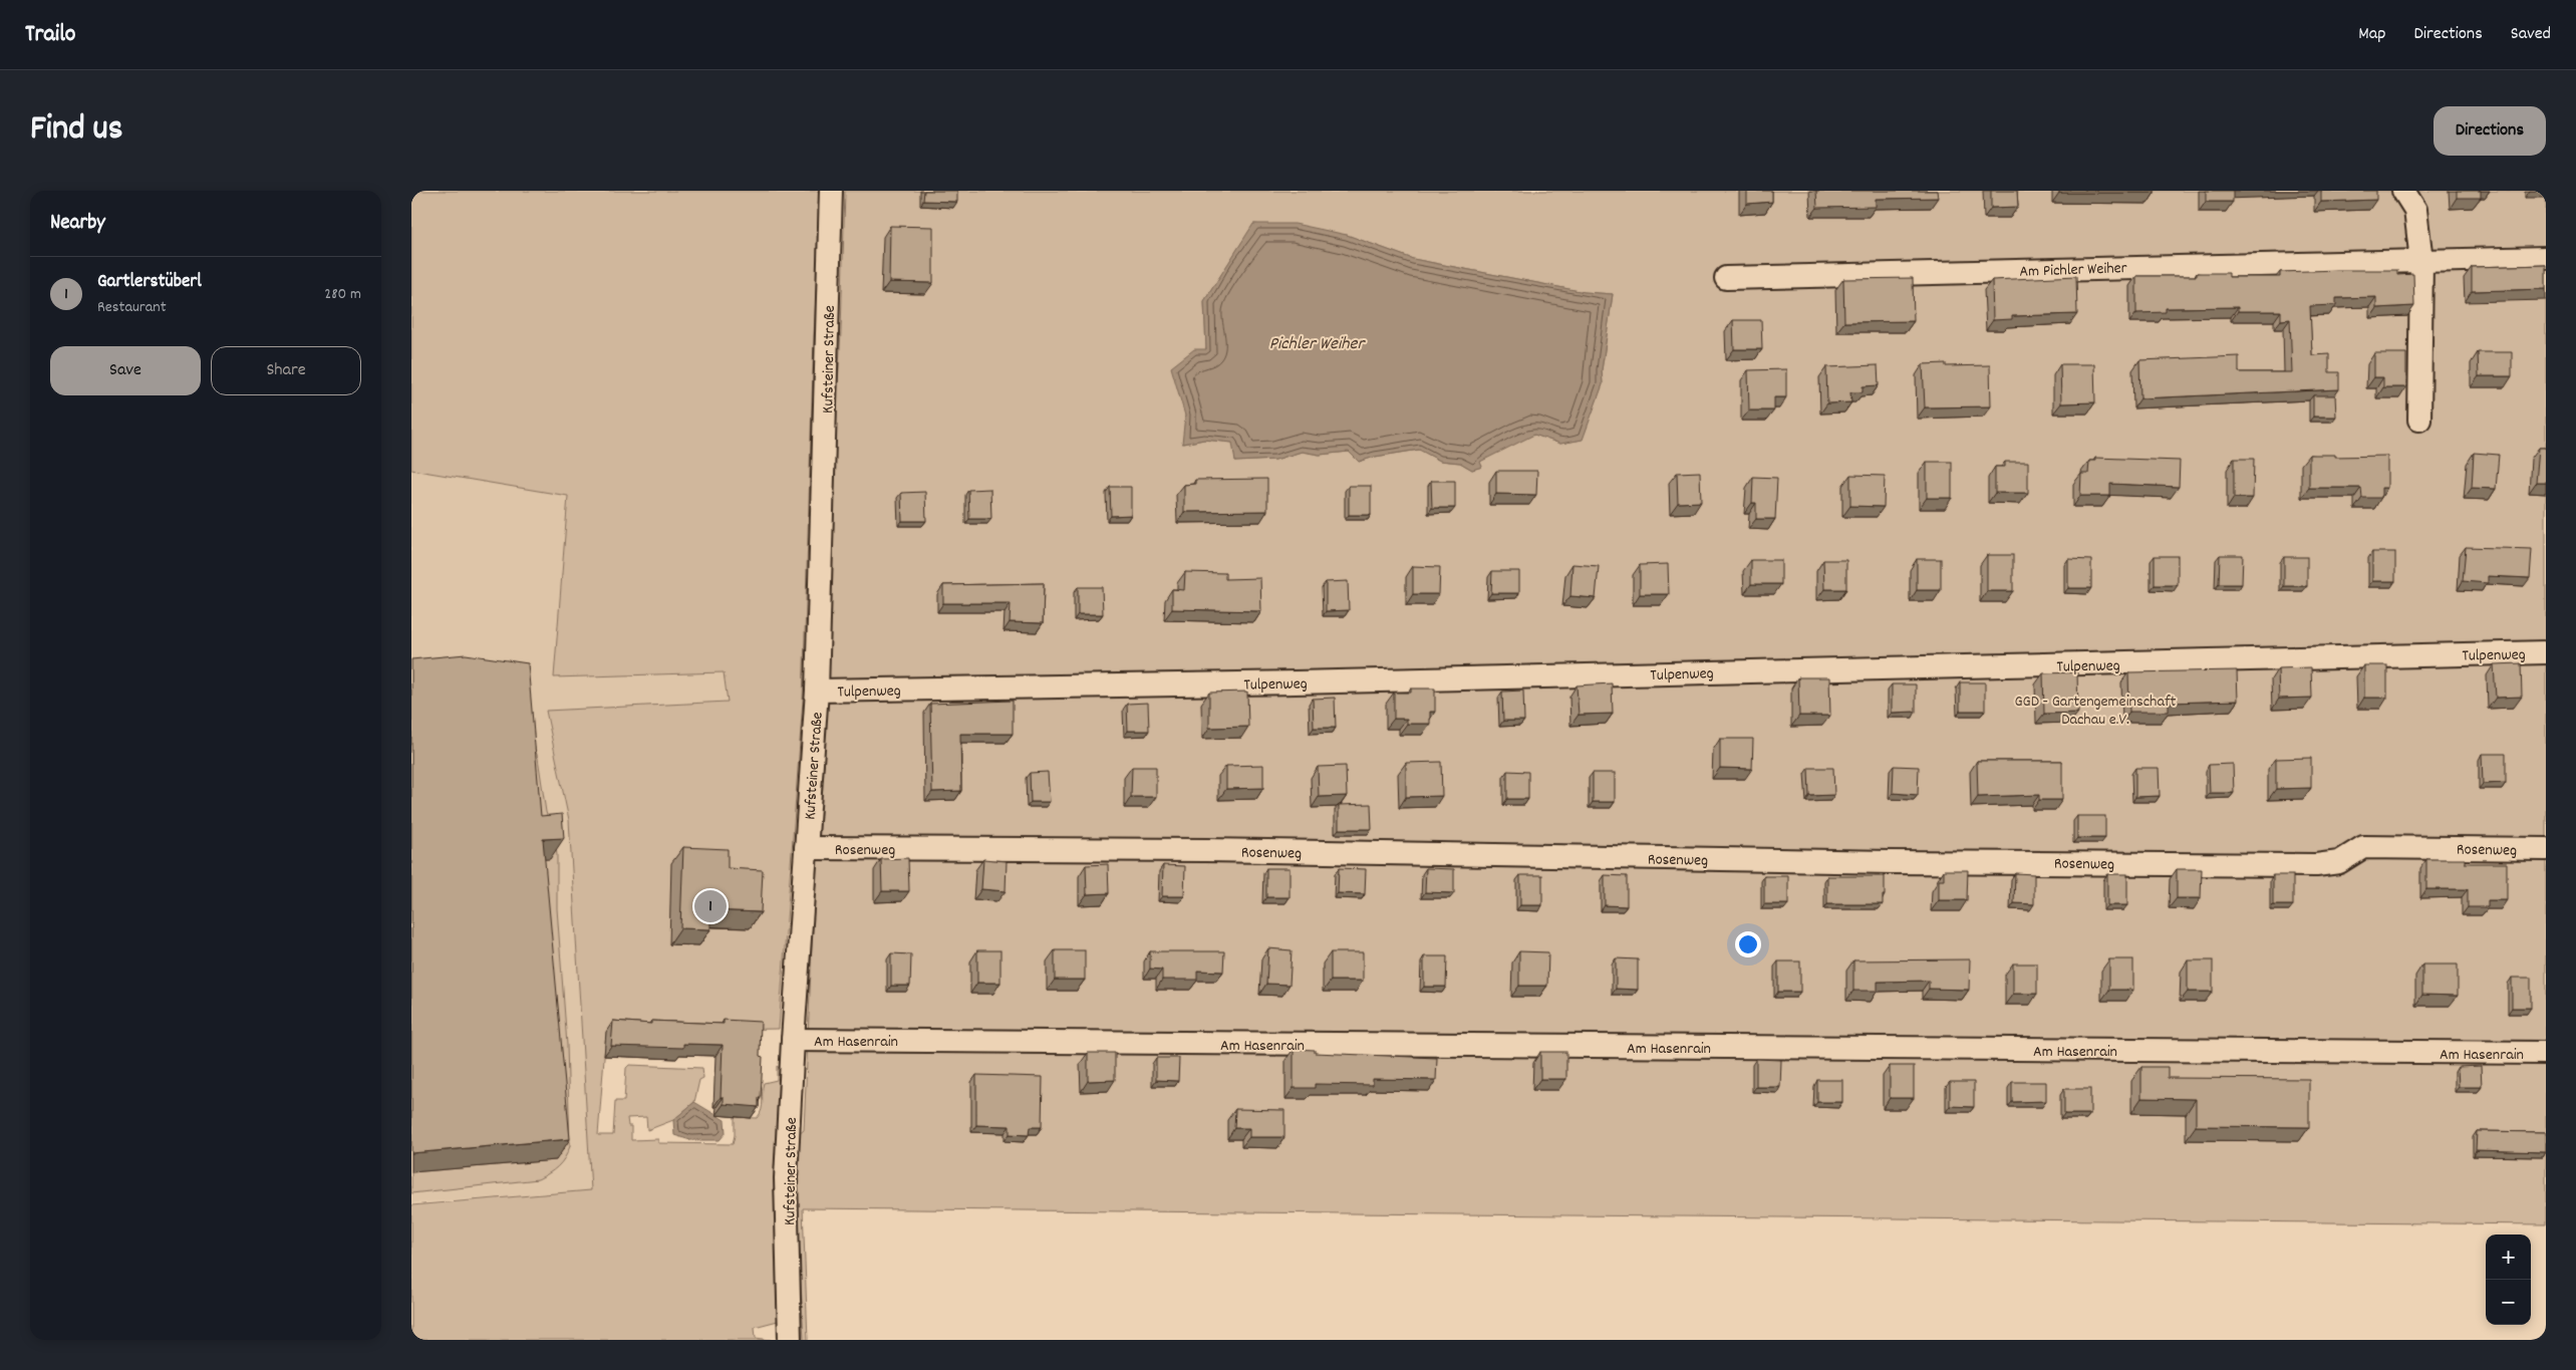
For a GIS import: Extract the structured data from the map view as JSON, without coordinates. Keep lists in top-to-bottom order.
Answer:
{
  "streets": {
    "street": [
      "Am Pichler Weiher",
      "Kufsteiner Straße",
      "Tulpenweg",
      "Rosenweg",
      "Am Hasenrain"
    ]
  },
  "crossings": [
    ["Kufsteiner Straße", "Tulpenweg"],
    ["Kufsteiner Straße", "Rosenweg"],
    ["Kufsteiner Straße", "Am Hasenrain"]
  ],
  "water": ["Pichler Weiher"],
  "parks": ["GGD - Gartengemeinschaft Dachau e.V."],
  "page": {
    "header": "Trailo",
    "nav": ["Map", "Directions", "Saved"],
    "title": "Find us",
    "buttons": [
      "Directions",
      ["Save", "Share"]
    ],
    "heading": "Nearby",
    "list": [
      {
        "mark": "1",
        "name": "Gartlerstüberl",
        "note": "Restaurant",
        "value": "280 m"
      }
    ],
    "pins": "1",
    "map_buttons": ["+", "−"]
  }
}
